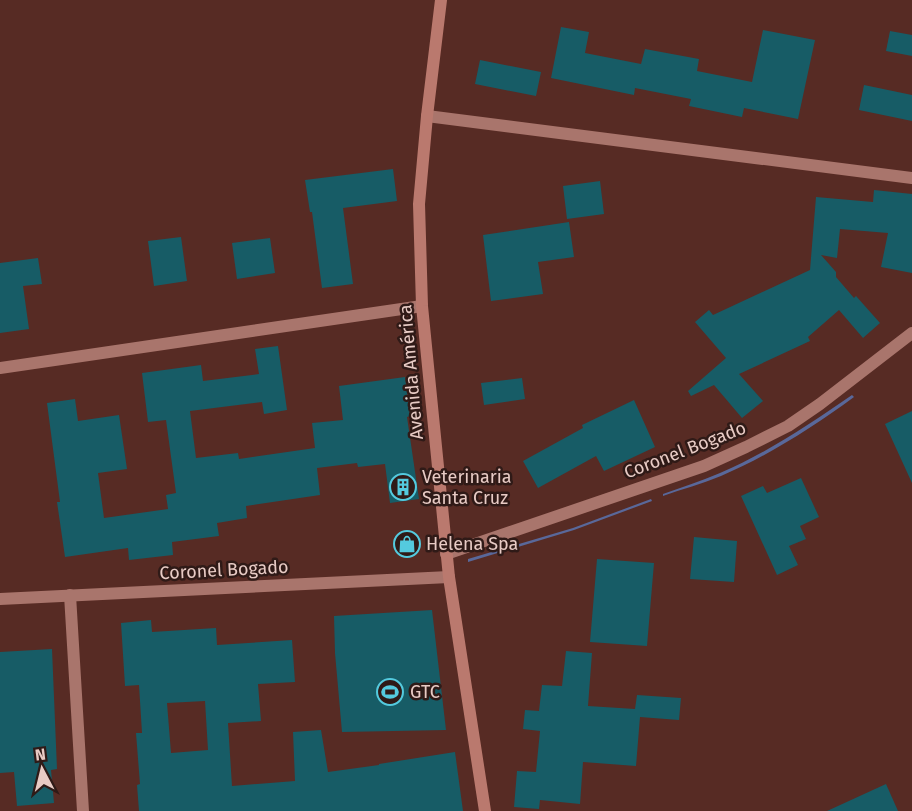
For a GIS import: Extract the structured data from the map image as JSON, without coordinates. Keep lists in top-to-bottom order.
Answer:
{
  "streets": {
    "main road": ["Avenida América"],
    "street": ["Coronel Bogado"]
  },
  "crossings": [
    ["Avenida América", "Coronel Bogado"]
  ],
  "places": {
    "building": ["Veterinaria Santa Cruz"],
    "shop": ["Helena Spa"],
    "sports": ["GTC"]
  },
  "north": "top"
}
